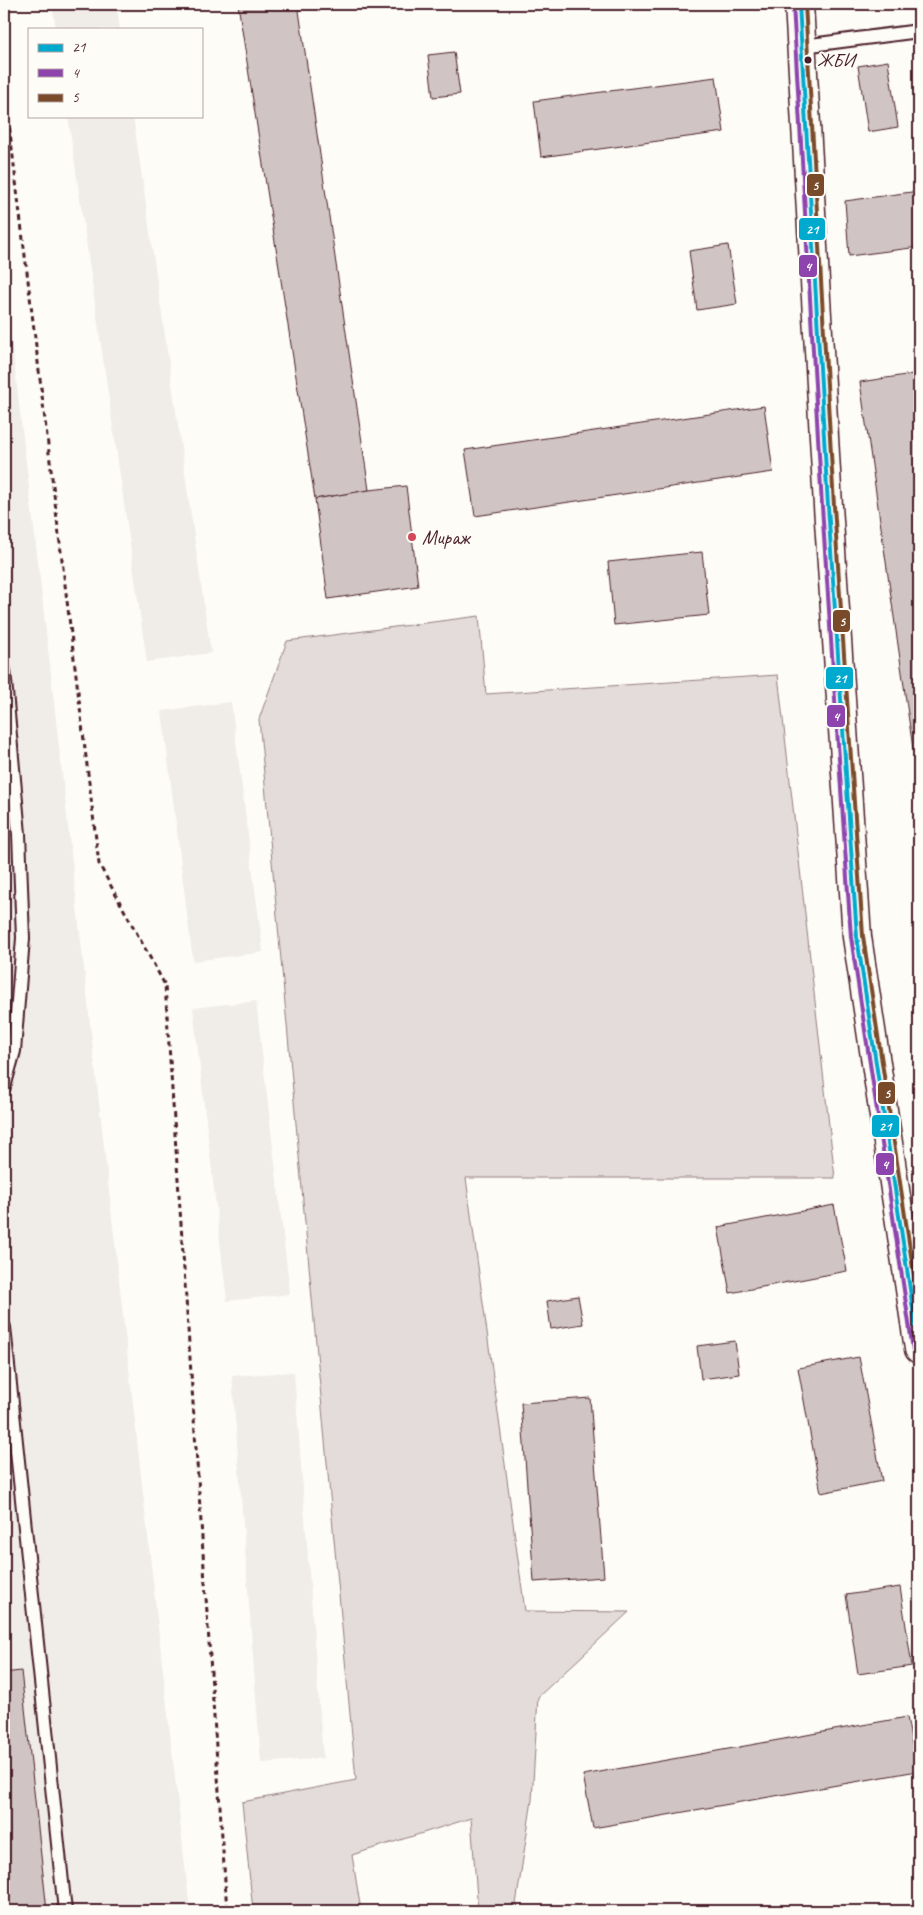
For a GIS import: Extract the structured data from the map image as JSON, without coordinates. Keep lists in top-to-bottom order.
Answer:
{
  "places": ["ЖБИ", "Мираж"],
  "lines": ["transit line 21", "transit line 4", "transit line 5"],
  "legend": ["21", "4", "5"]
}
